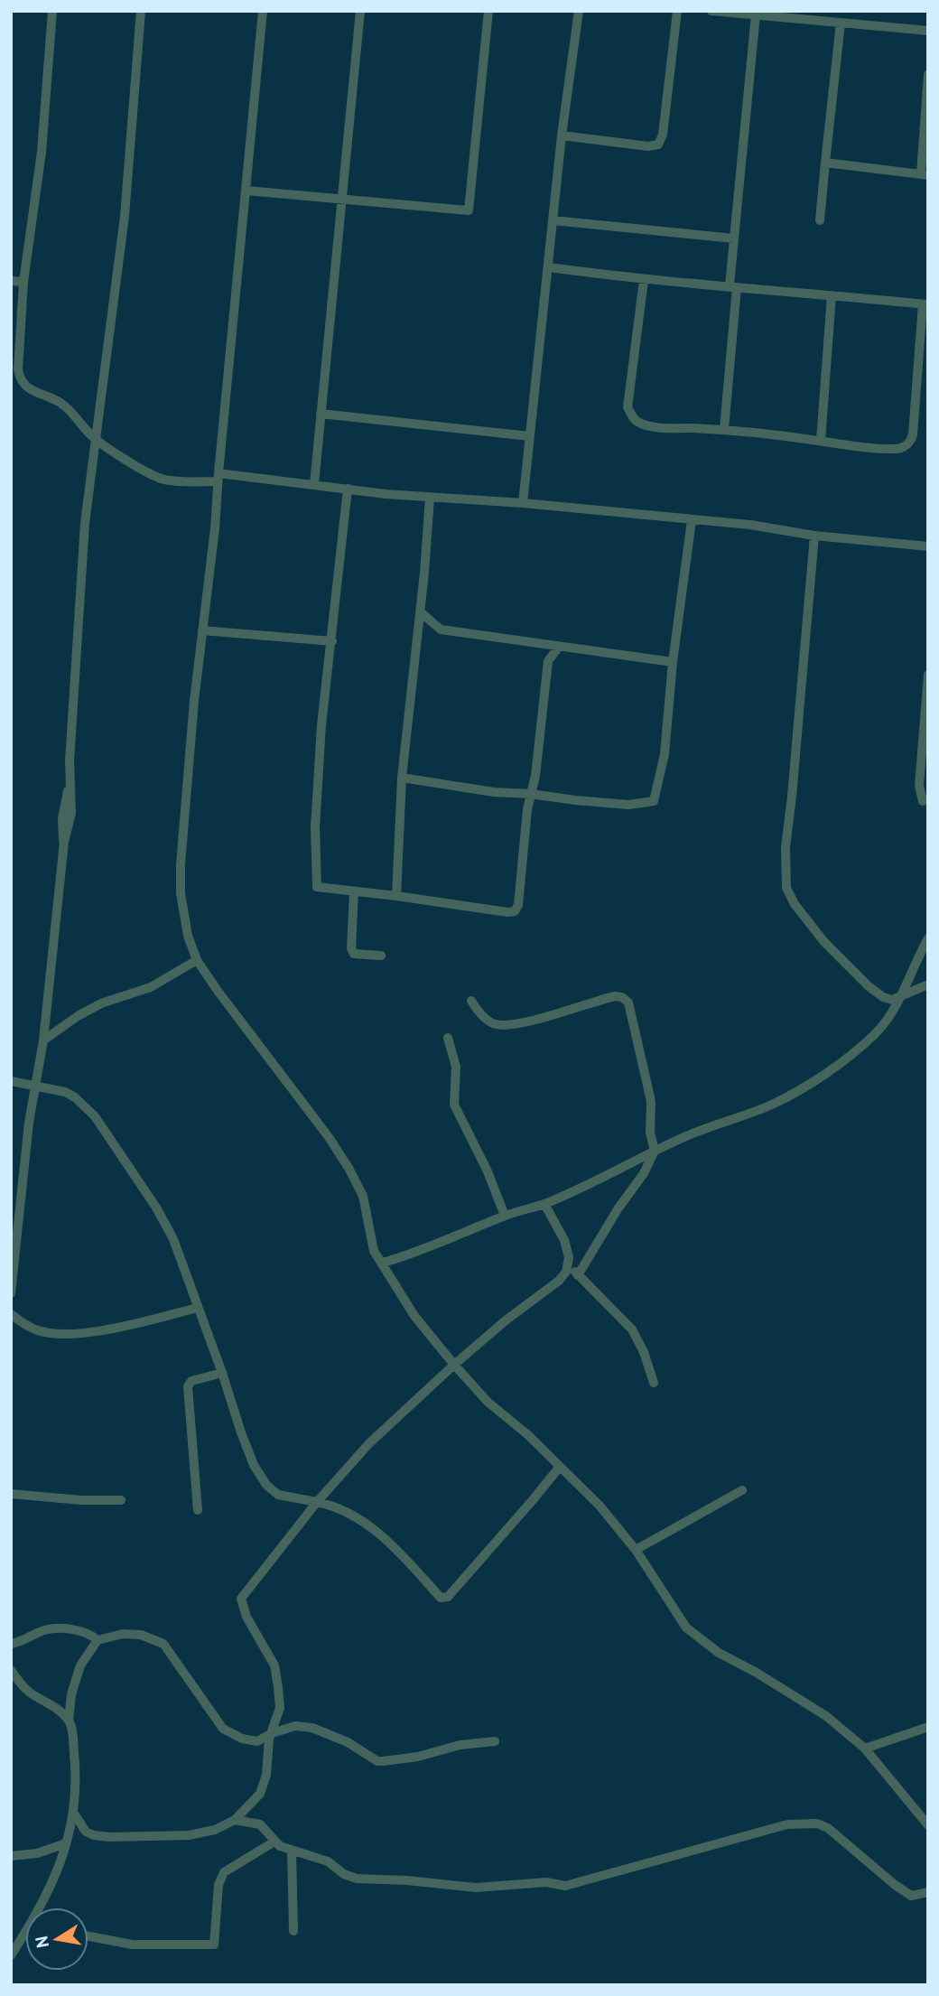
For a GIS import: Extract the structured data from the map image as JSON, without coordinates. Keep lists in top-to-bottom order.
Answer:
{
  "north": "left"
}
